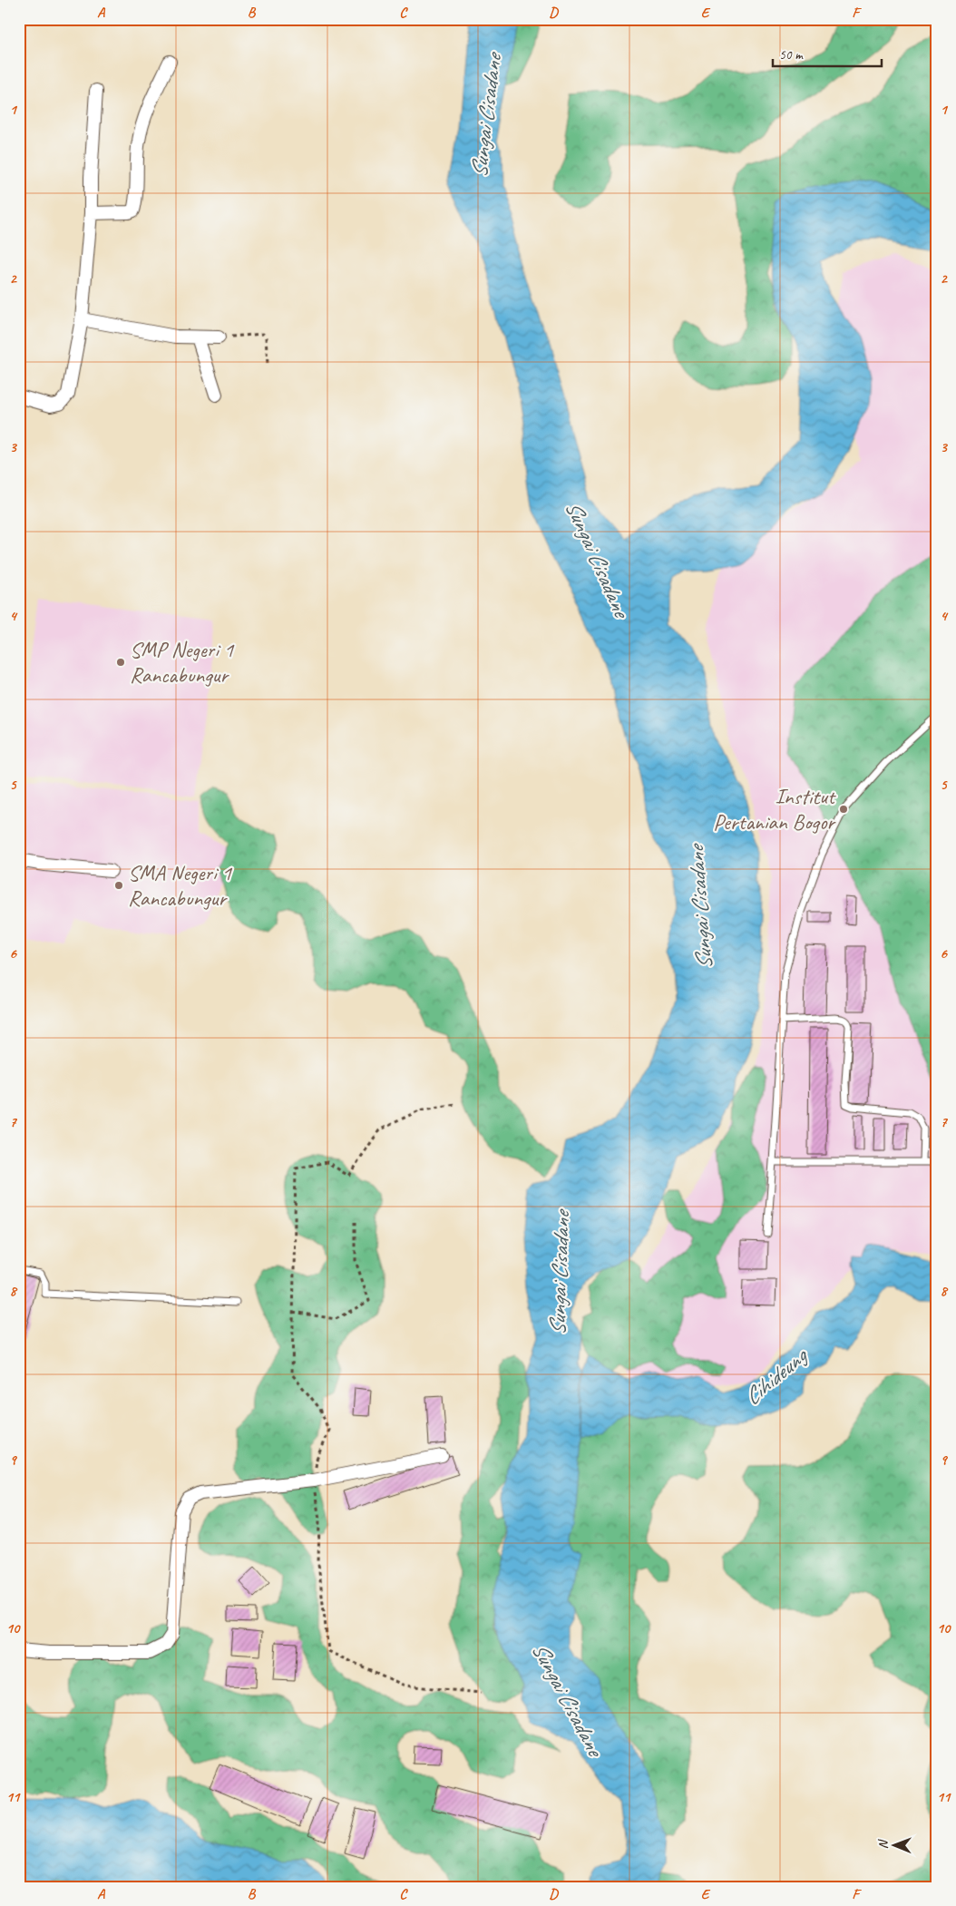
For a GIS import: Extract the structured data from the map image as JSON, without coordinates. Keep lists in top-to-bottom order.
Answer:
{
  "water": ["Sungai Cisadane", "Cihideung"],
  "places": ["SMP Negeri 1 Rancabungur", "Institut Pertanian Bogor", "SMA Negeri 1 Rancabungur"],
  "scale_bar": "50 m",
  "north": "left",
  "grid": {
    "columns": [
      "A",
      "B",
      "C",
      "D",
      "E",
      "F"
    ],
    "rows": [
      "1",
      "2",
      "3",
      "4",
      "5",
      "6",
      "7",
      "8",
      "9",
      "10",
      "11"
    ]
  }
}
